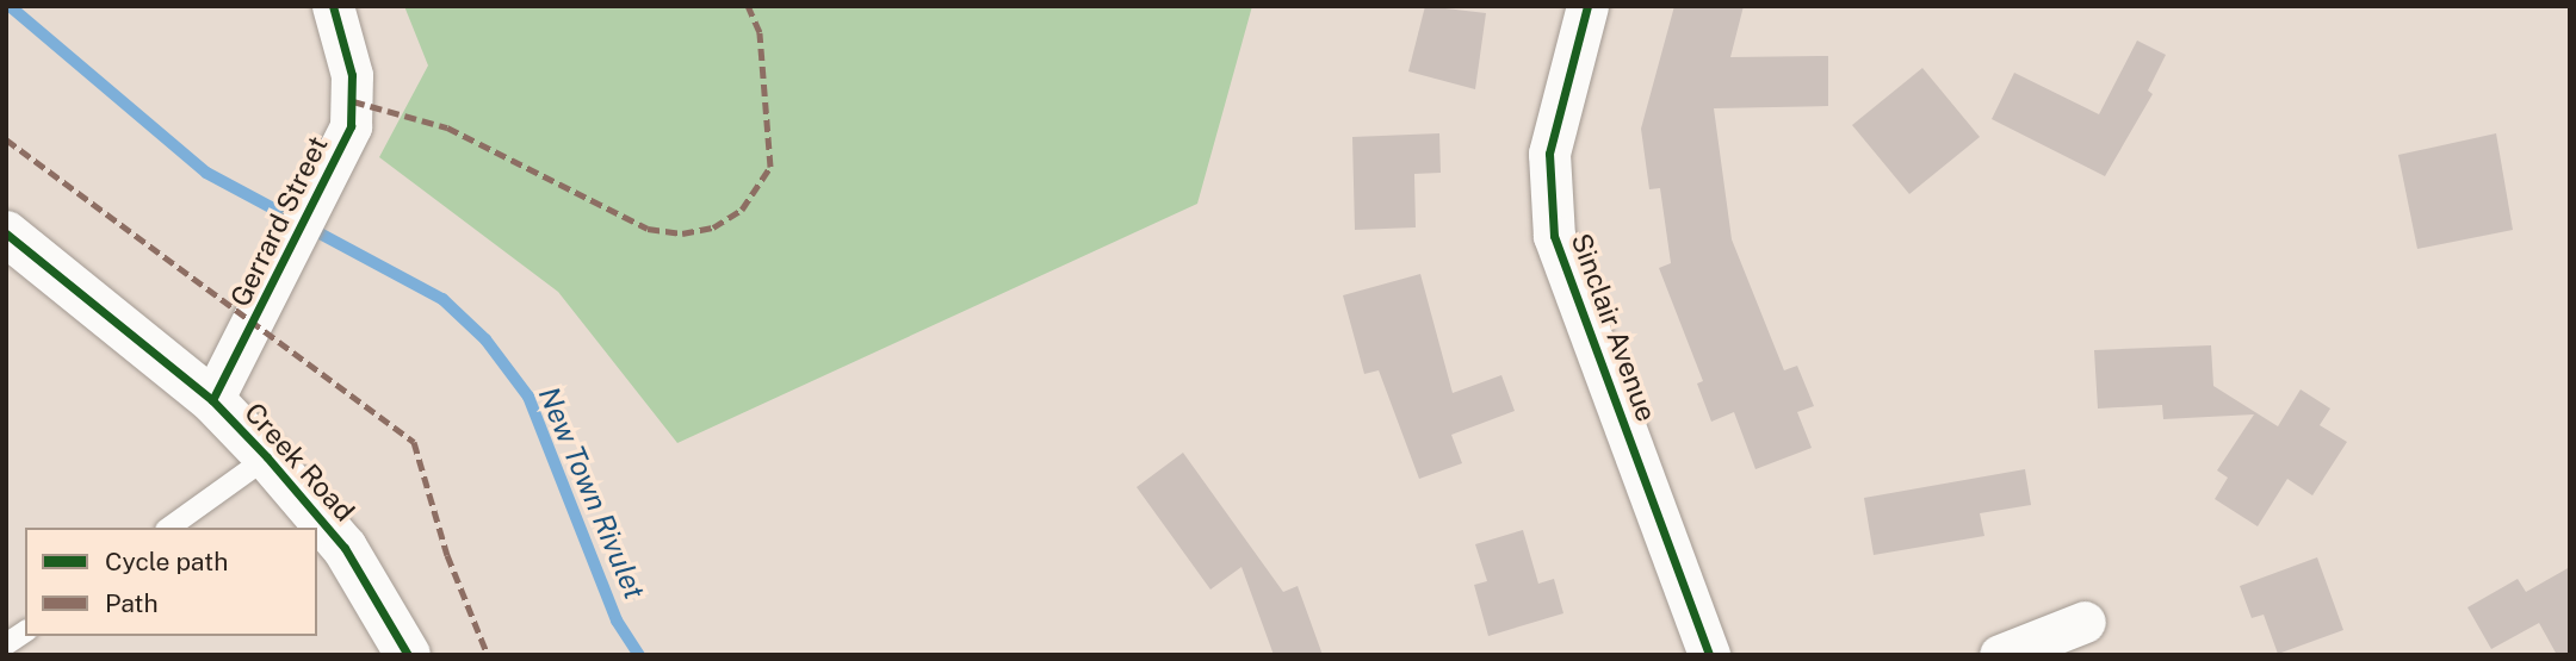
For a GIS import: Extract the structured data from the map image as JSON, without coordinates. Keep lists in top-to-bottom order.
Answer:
{
  "streets": {
    "street": ["Gerrard Street", "Sinclair Avenue", "Creek Road"]
  },
  "crossings": [
    ["Gerrard Street", "Creek Road"]
  ],
  "water": ["New Town Rivulet"],
  "legend": ["Cycle path", "Path"]
}
